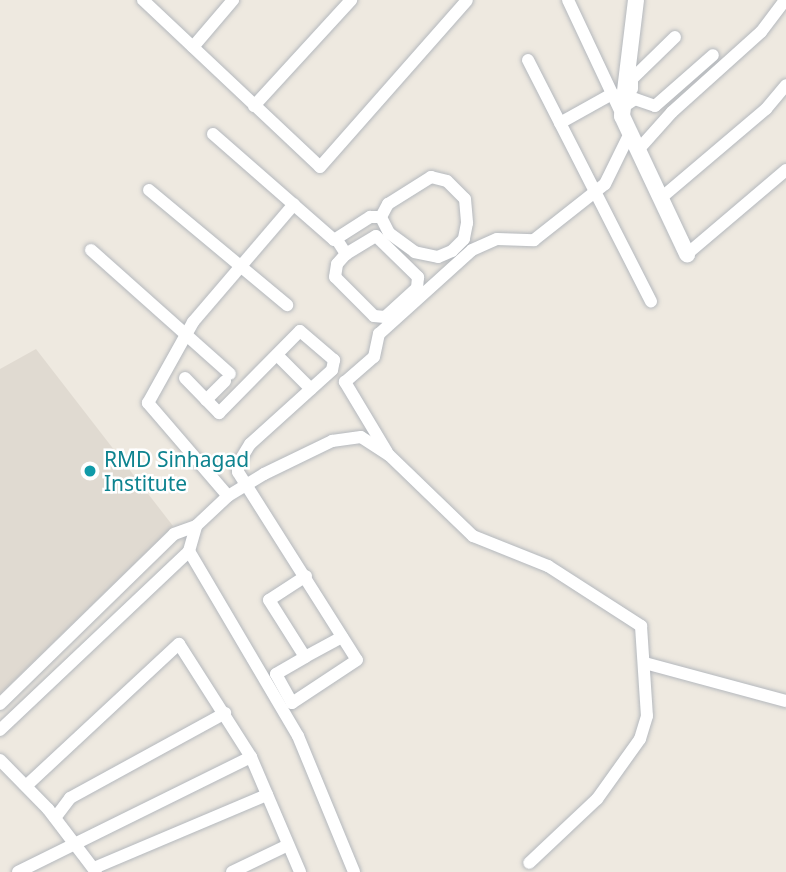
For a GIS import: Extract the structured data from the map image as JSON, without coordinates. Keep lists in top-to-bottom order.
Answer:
{
  "places": ["RMD Sinhagad Institute"]
}
